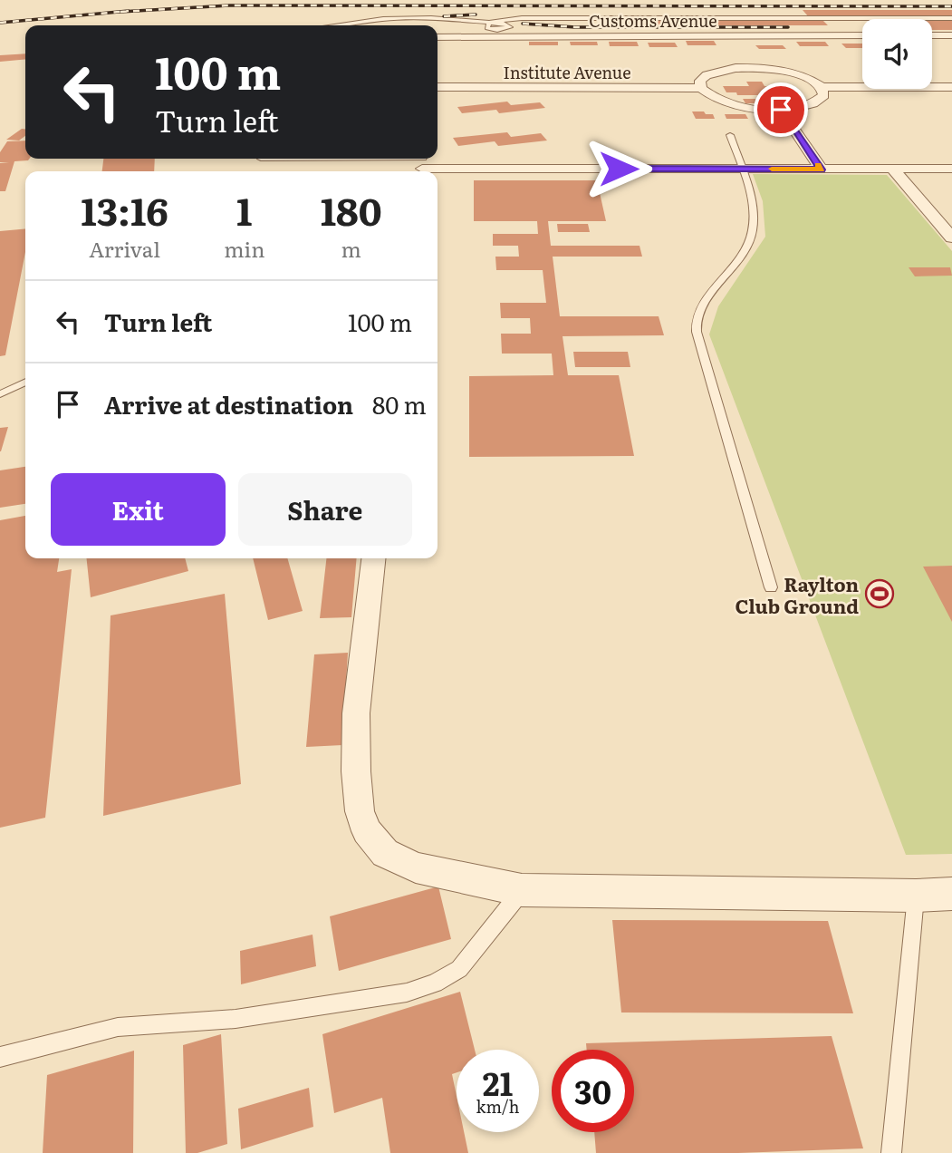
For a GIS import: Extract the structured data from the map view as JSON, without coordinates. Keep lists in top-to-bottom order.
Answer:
{
  "streets": {
    "street": ["Customs Avenue", "Institute Avenue"]
  },
  "places": {
    "sports": ["Raylton Club Ground"]
  },
  "page": {
    "turn": ["100 m", "Turn left"],
    "eta": [
      "13:16",
      "Arrival",
      "1",
      "min",
      "180",
      "m"
    ],
    "list": [
      {
        "name": "Turn left",
        "value": "100 m"
      },
      {
        "name": "Arrive at destination",
        "value": "80 m"
      }
    ],
    "buttons": ["Exit", "Share"],
    "speed": "21 km/h",
    "limit": "30"
  }
}
